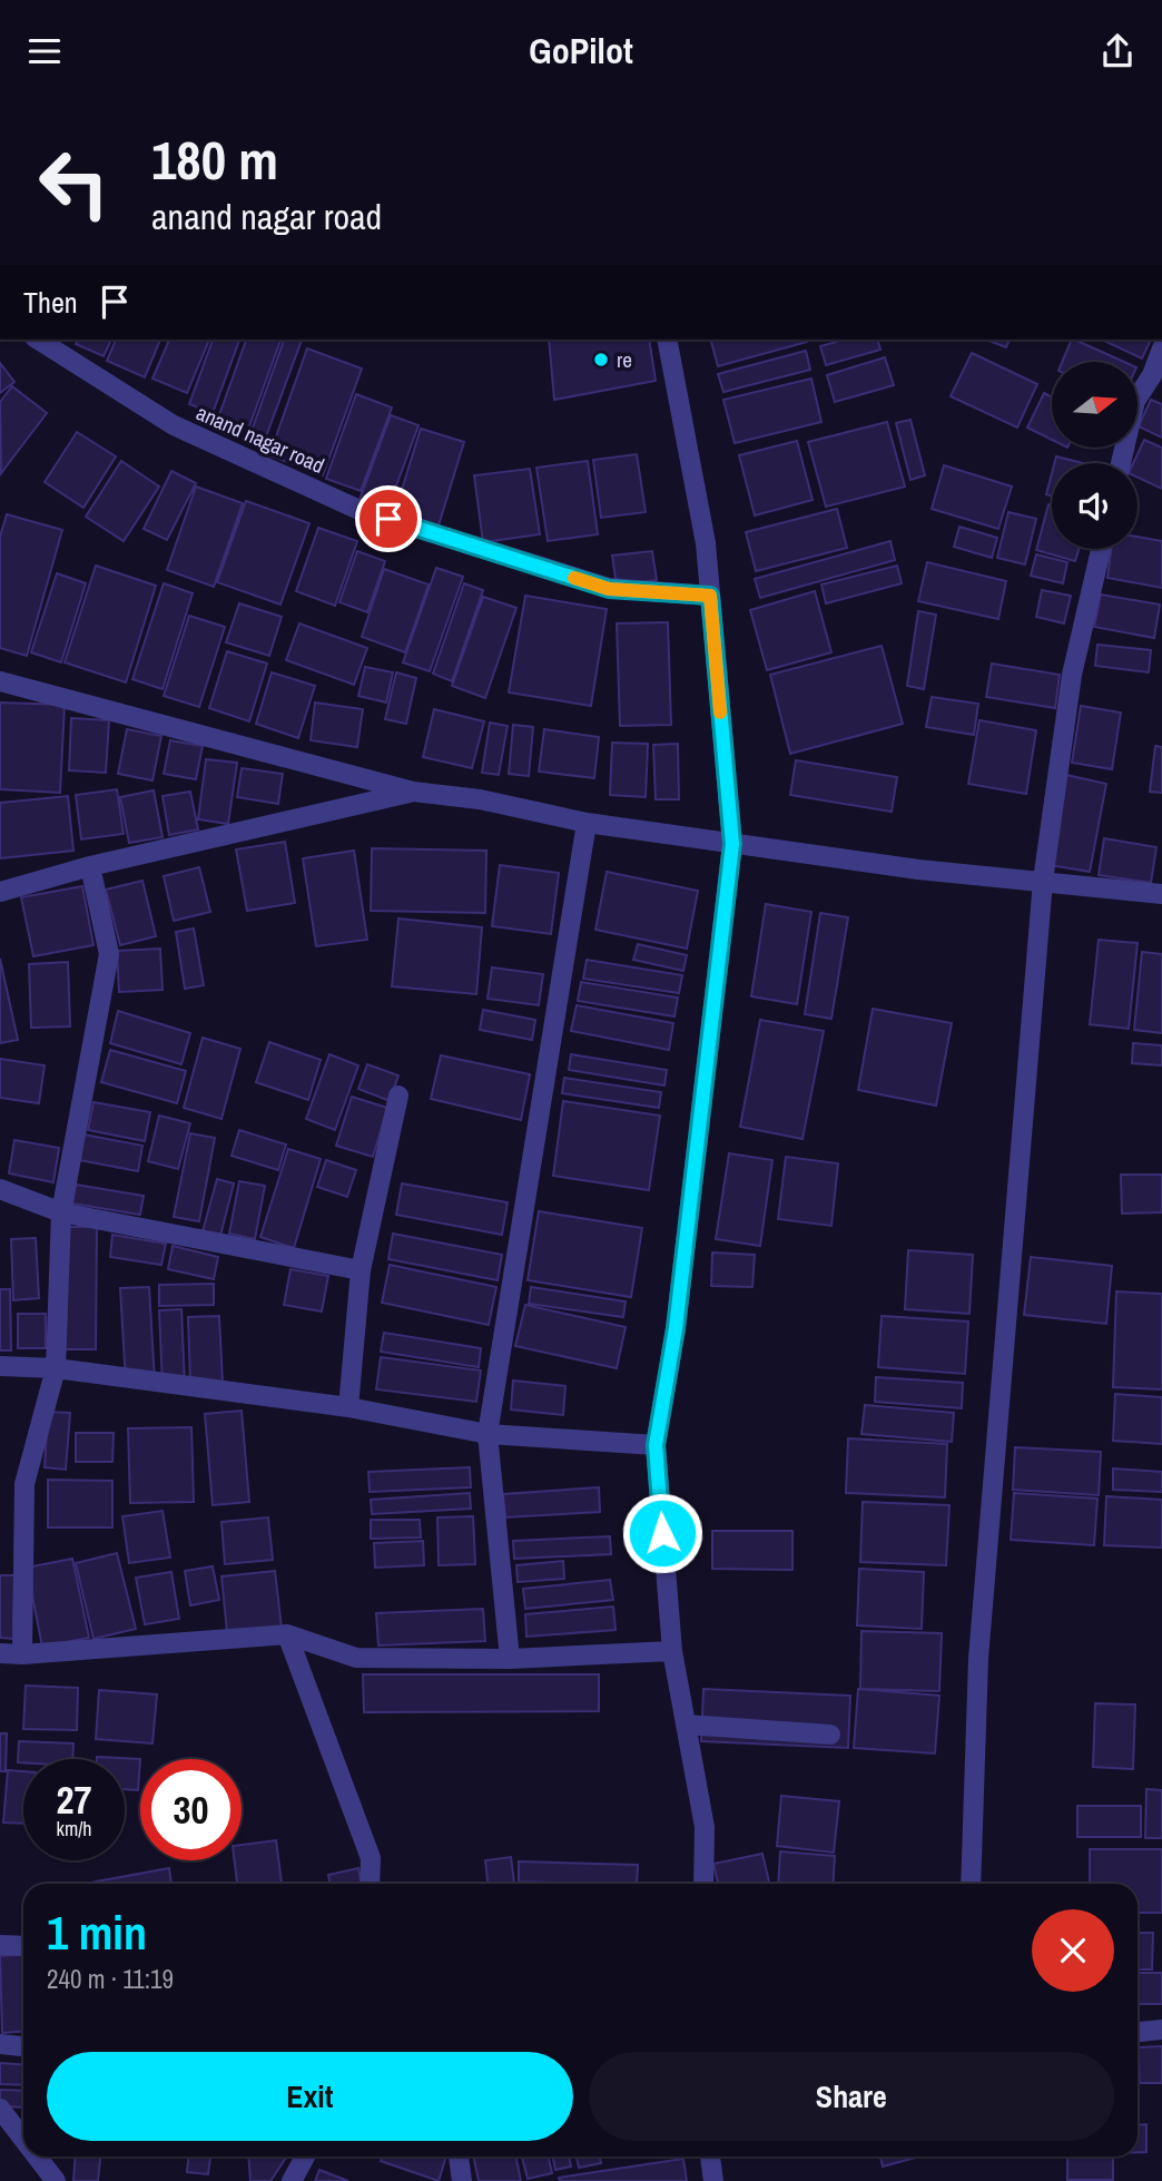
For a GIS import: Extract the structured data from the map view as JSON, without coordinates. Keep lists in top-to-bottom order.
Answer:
{
  "streets": {
    "street": ["anand nagar road"]
  },
  "places": ["re"],
  "north": "right",
  "page": {
    "header": "GoPilot",
    "turn": ["180 m", "anand nagar road"],
    "then": "Then",
    "speed": "27 km/h",
    "limit": "30",
    "heading": ["1 min", "240 m · 11:19"],
    "buttons": ["Exit", "Share"]
  }
}
